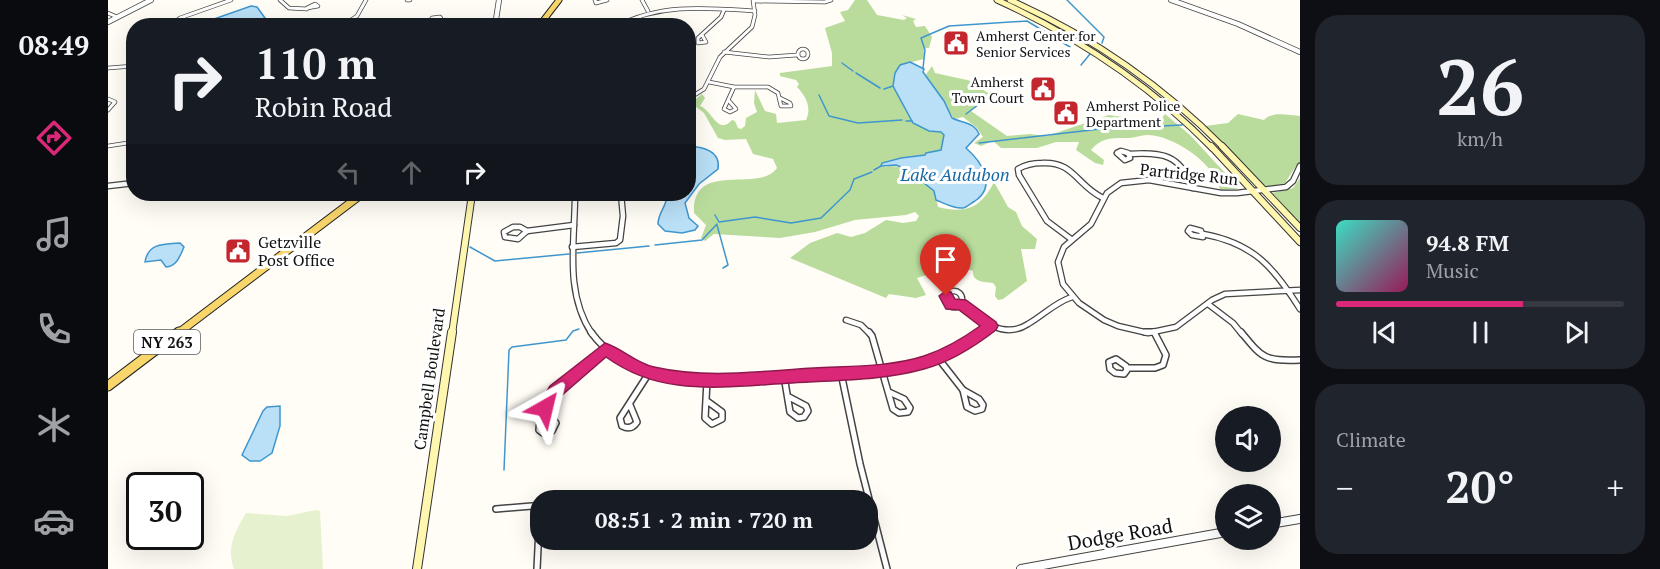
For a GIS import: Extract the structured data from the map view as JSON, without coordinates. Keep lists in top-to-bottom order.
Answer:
{
  "streets": {
    "main road": ["NY 263", "Campbell Boulevard"],
    "street": ["Partridge Run", "Dodge Road"]
  },
  "water": ["Lake Audubon"],
  "places": {
    "public building": [
      "Amherst Center for Senior Services",
      "Amherst Town Court",
      "Amherst Police Department",
      "Getzville Post Office"
    ]
  },
  "page": {
    "tabs": "08:49",
    "tile": [
      ["26", "km/h"],
      "Climate"
    ],
    "turn": ["110 m", "Robin Road"],
    "song": ["94.8 FM", "Music"],
    "heat": ["−", "20°", "+"],
    "limit": "30",
    "trip": "08:51 · 2 min · 720 m"
  }
}
